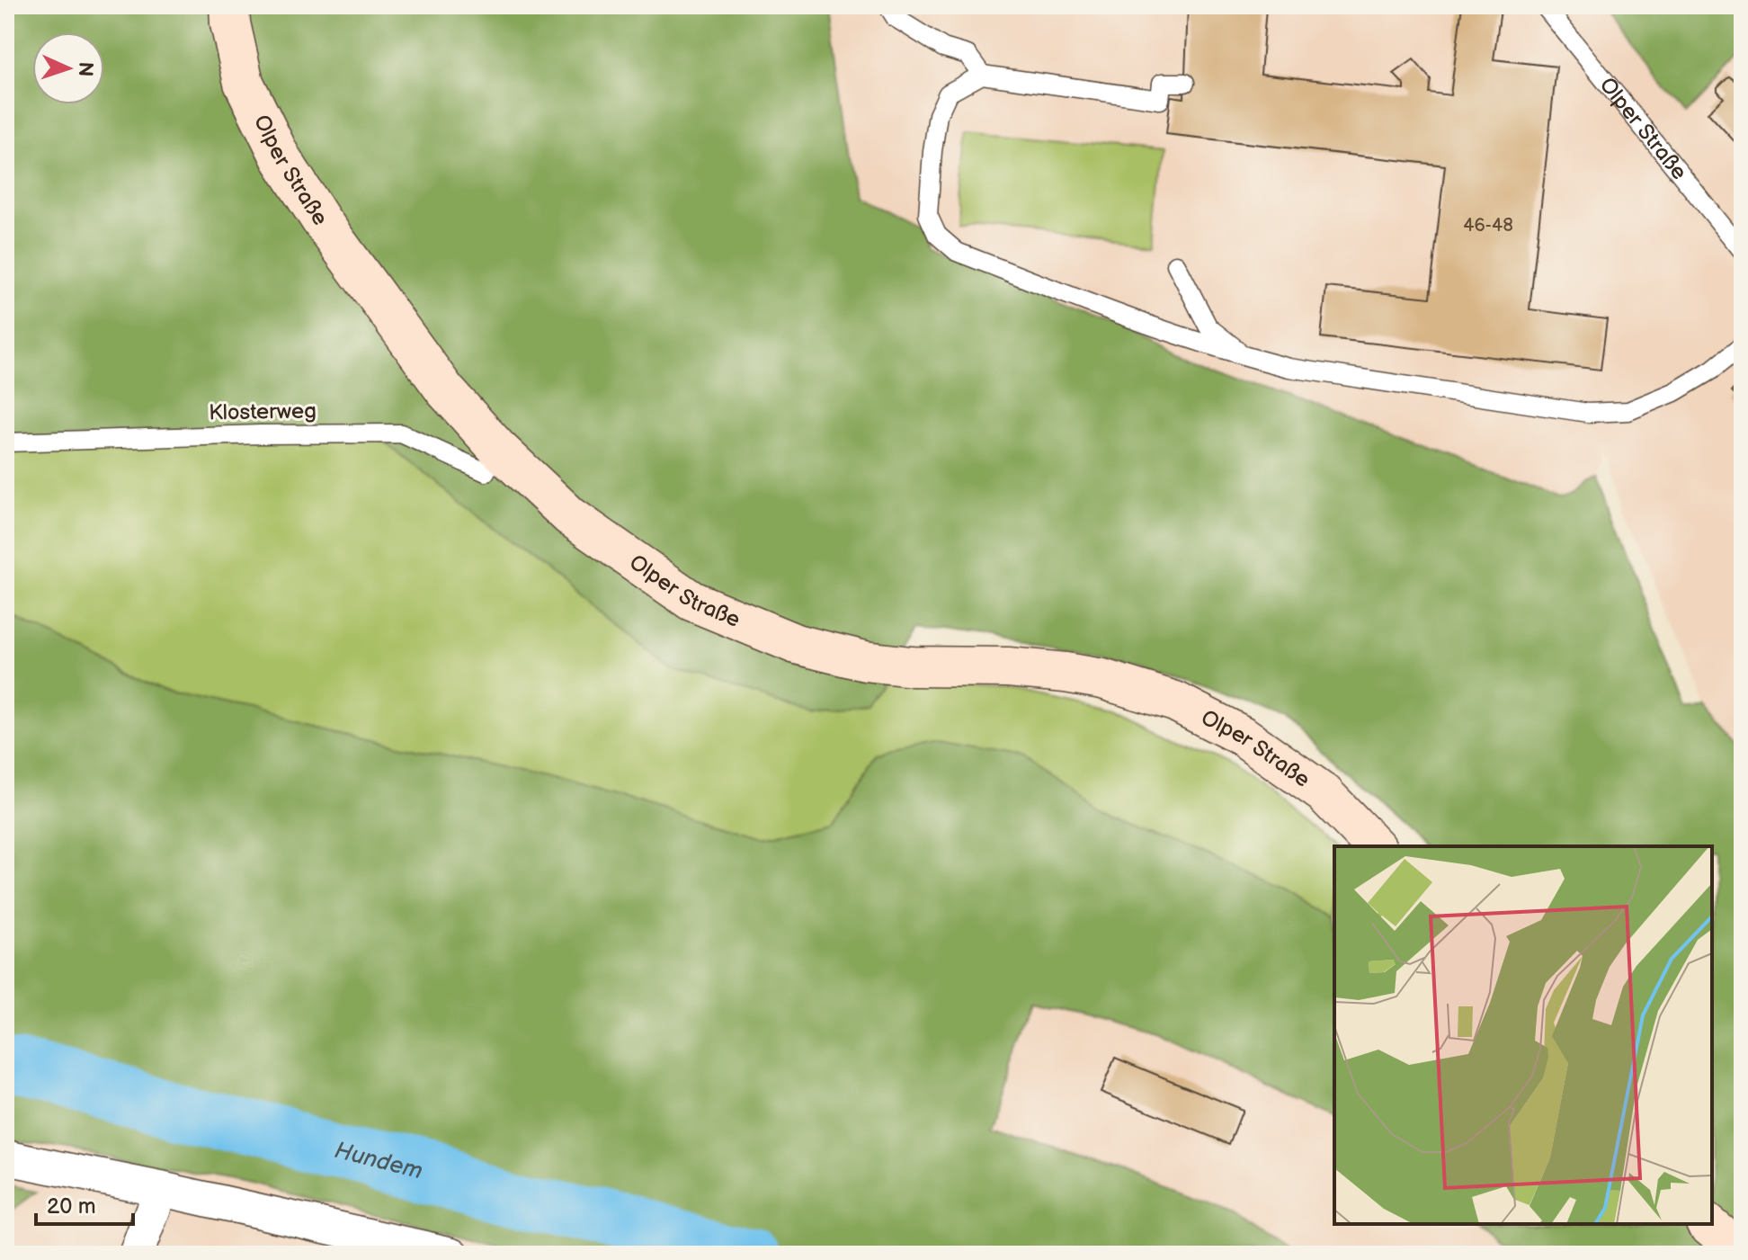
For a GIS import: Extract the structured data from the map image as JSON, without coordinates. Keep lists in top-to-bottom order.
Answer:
{
  "streets": {
    "main road": ["Olper Straße"],
    "lane": ["Klosterweg"]
  },
  "crossings": [
    ["Olper Straße", "Klosterweg"]
  ],
  "water": ["Hundem"],
  "house_numbers": ["46-48"],
  "scale_bar": "20 m",
  "north": "right"
}
